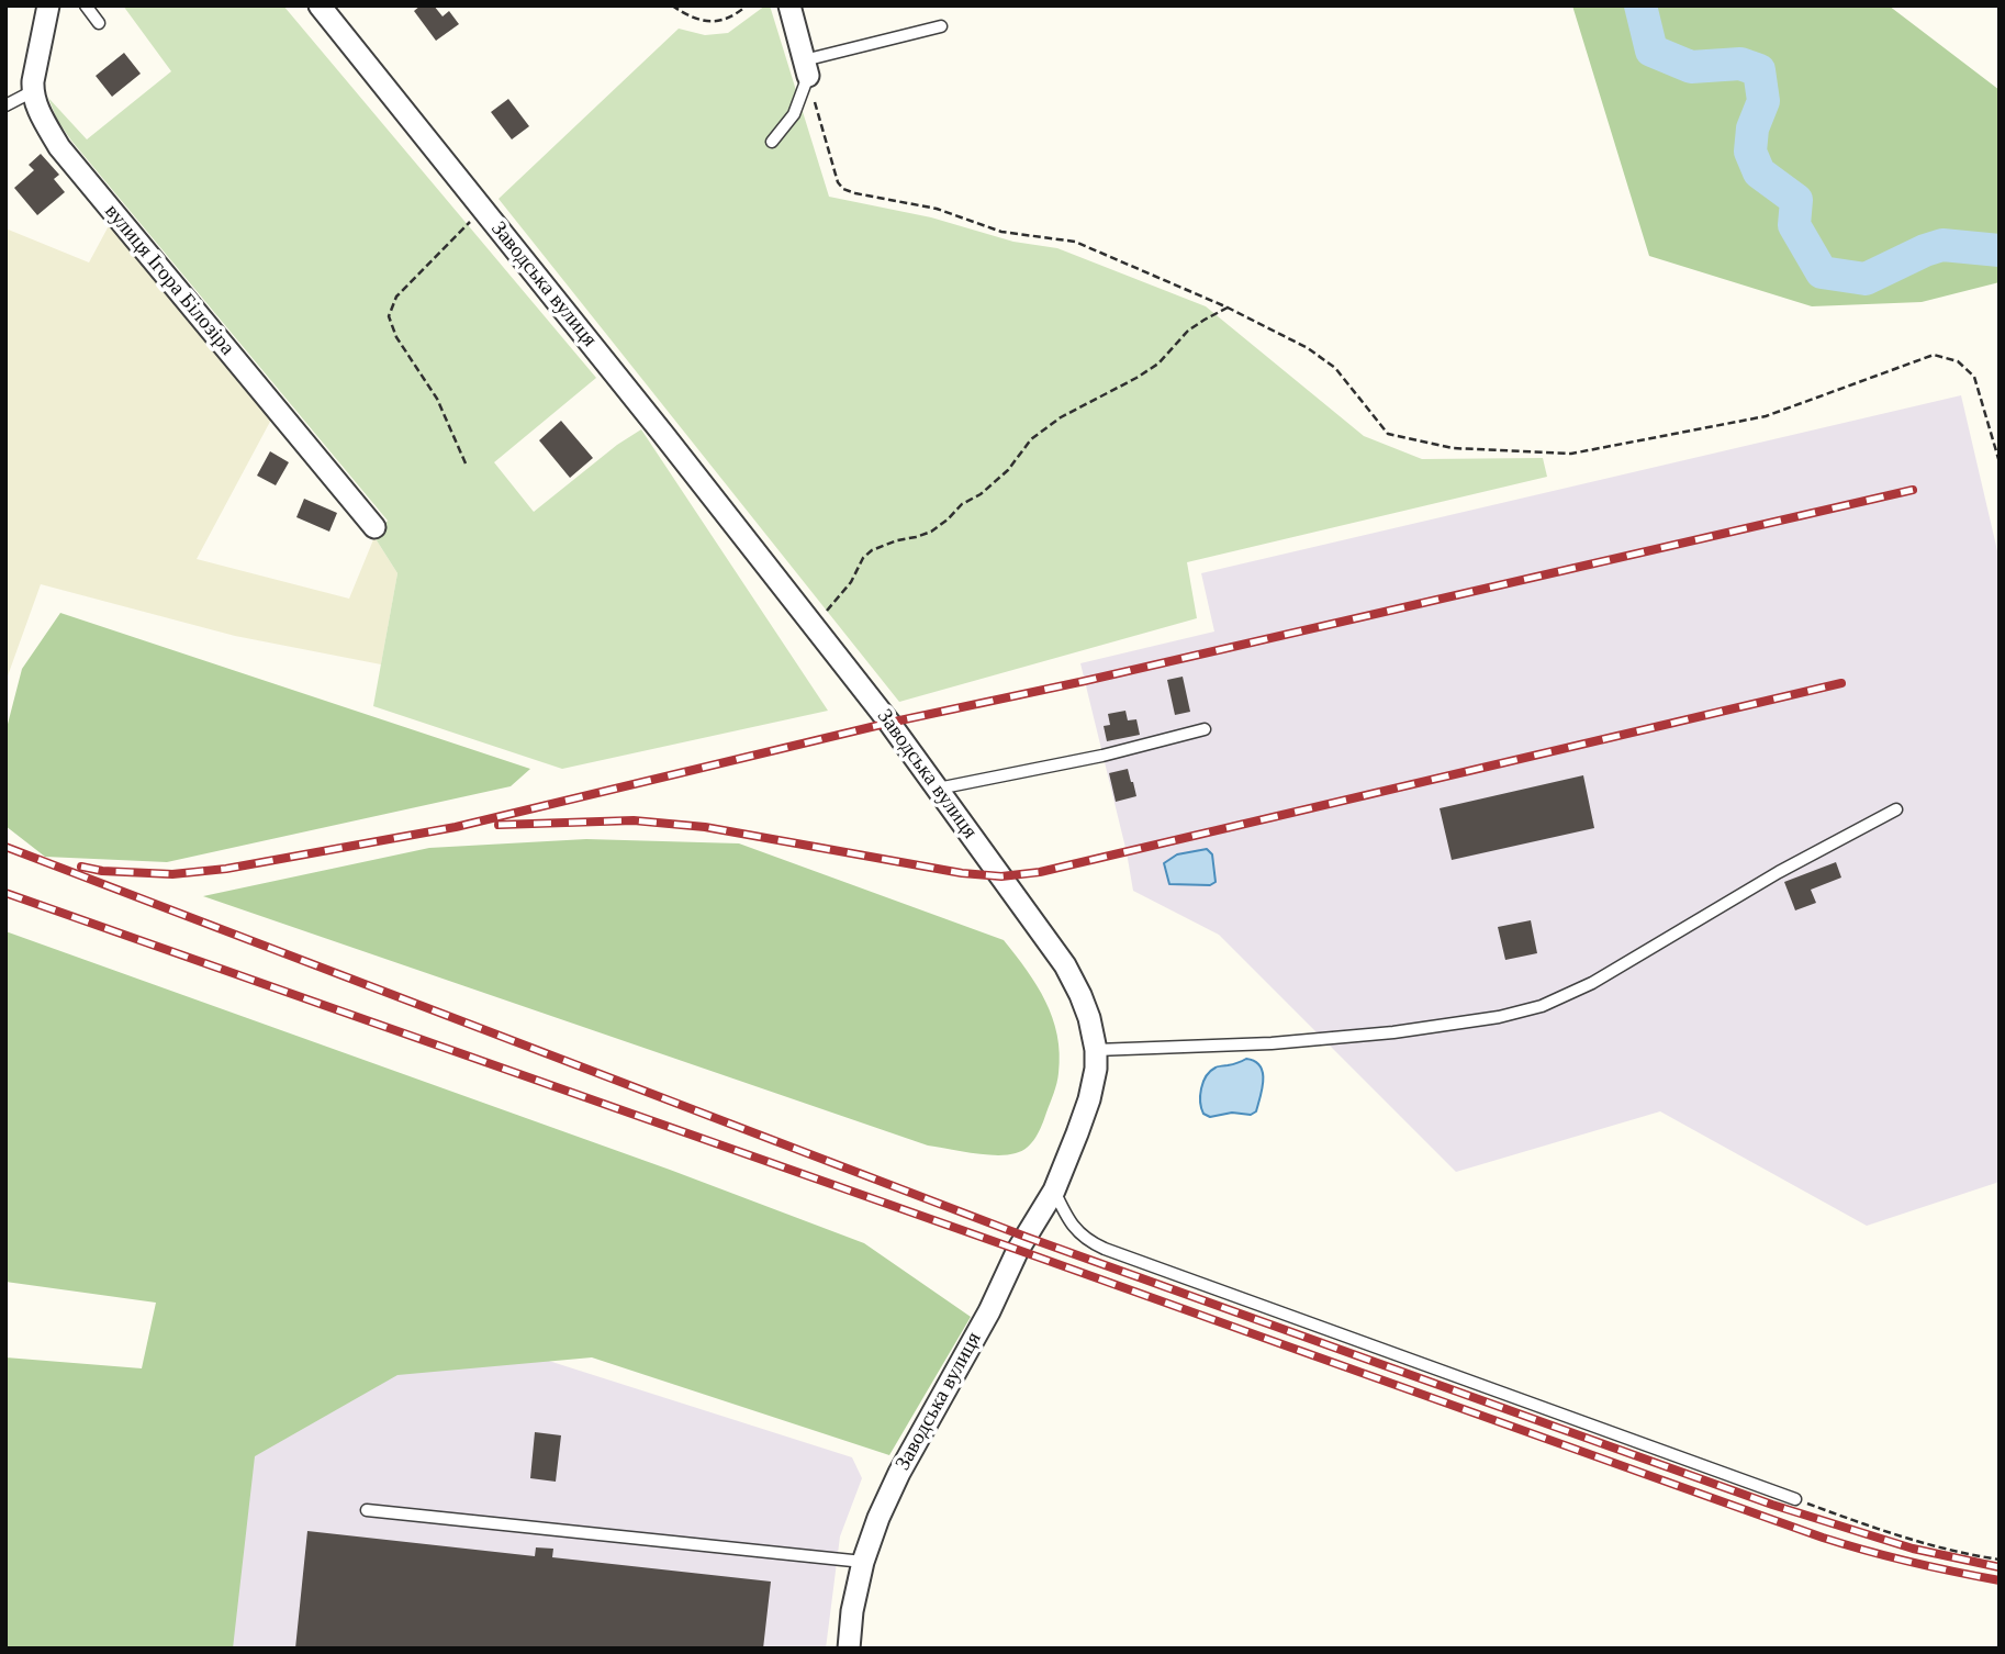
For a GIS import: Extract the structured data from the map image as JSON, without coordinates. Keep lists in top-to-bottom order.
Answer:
{
  "streets": {
    "street": ["вулиця Ігора Білозіра", "Заводська вулиця"]
  }
}
